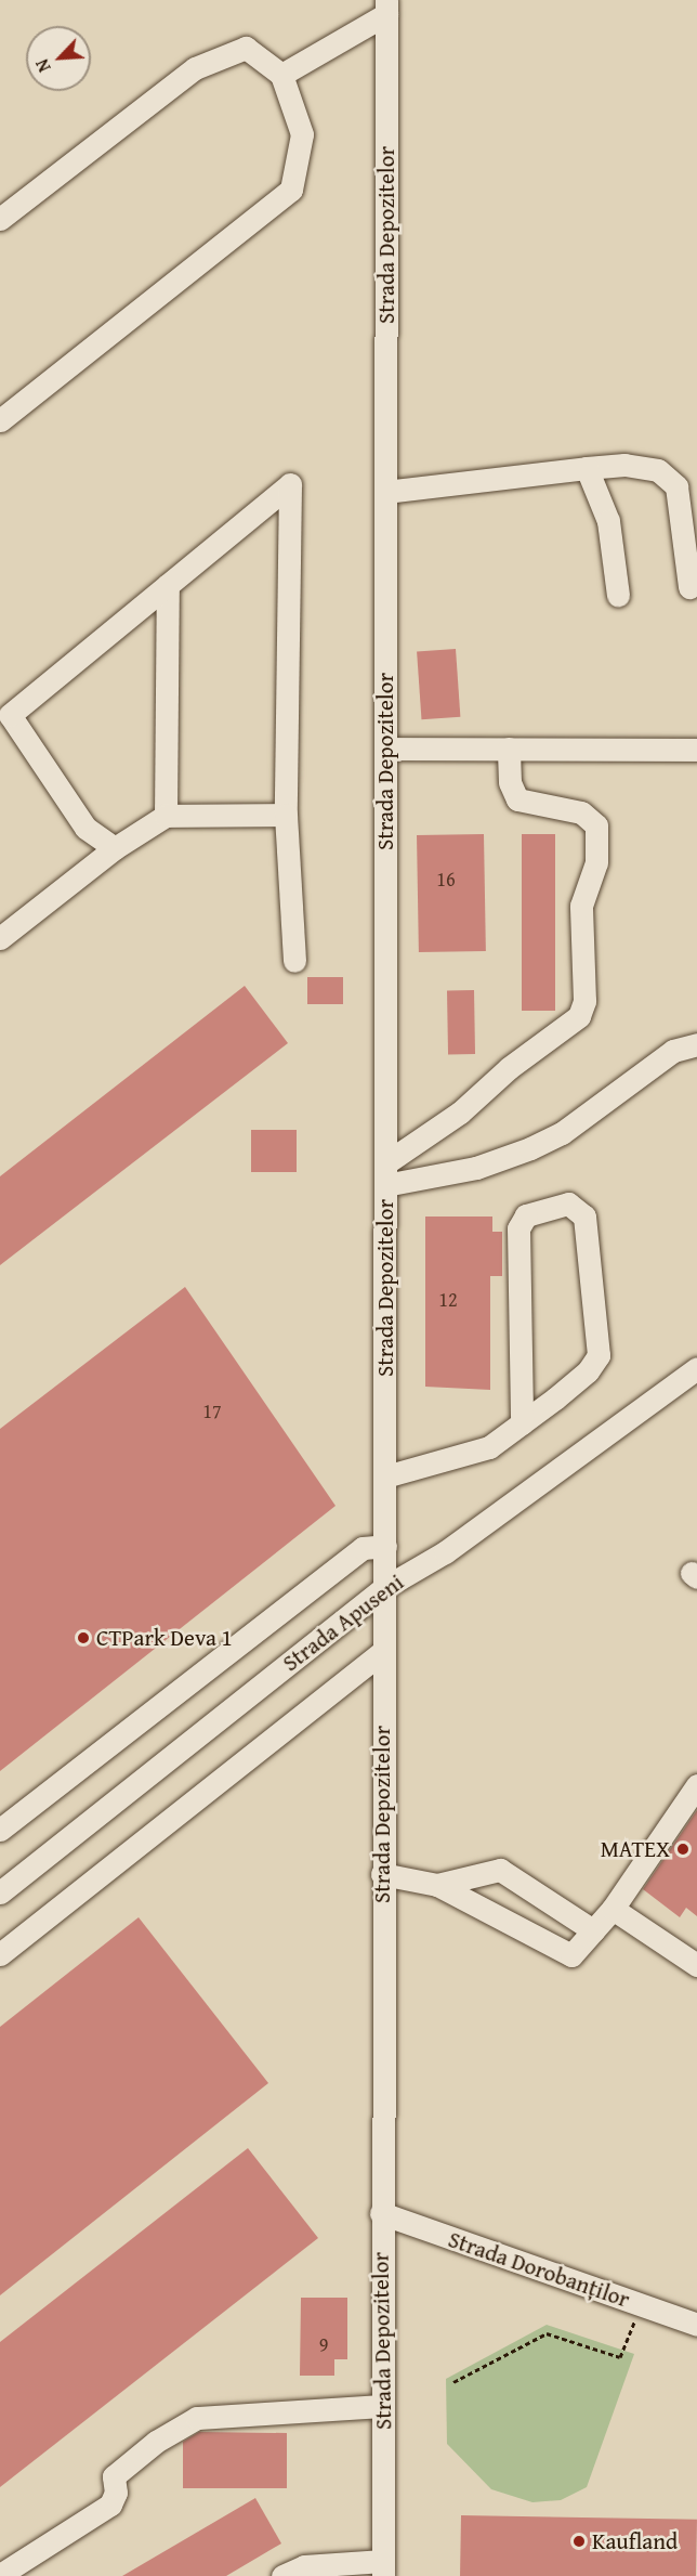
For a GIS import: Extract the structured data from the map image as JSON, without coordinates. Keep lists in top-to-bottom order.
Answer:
{
  "streets": {
    "street": ["Strada Depozitelor", "Strada Apuseni", "Strada Dorobanților"]
  },
  "crossings": [
    ["Strada Depozitelor", "Strada Apuseni"],
    ["Strada Depozitelor", "Strada Dorobanților"]
  ],
  "places": ["CTPark Deva 1", "MATEX", "Kaufland"],
  "house_numbers": [
    "16",
    "12",
    "17",
    "9"
  ],
  "north": "bottom left"
}
